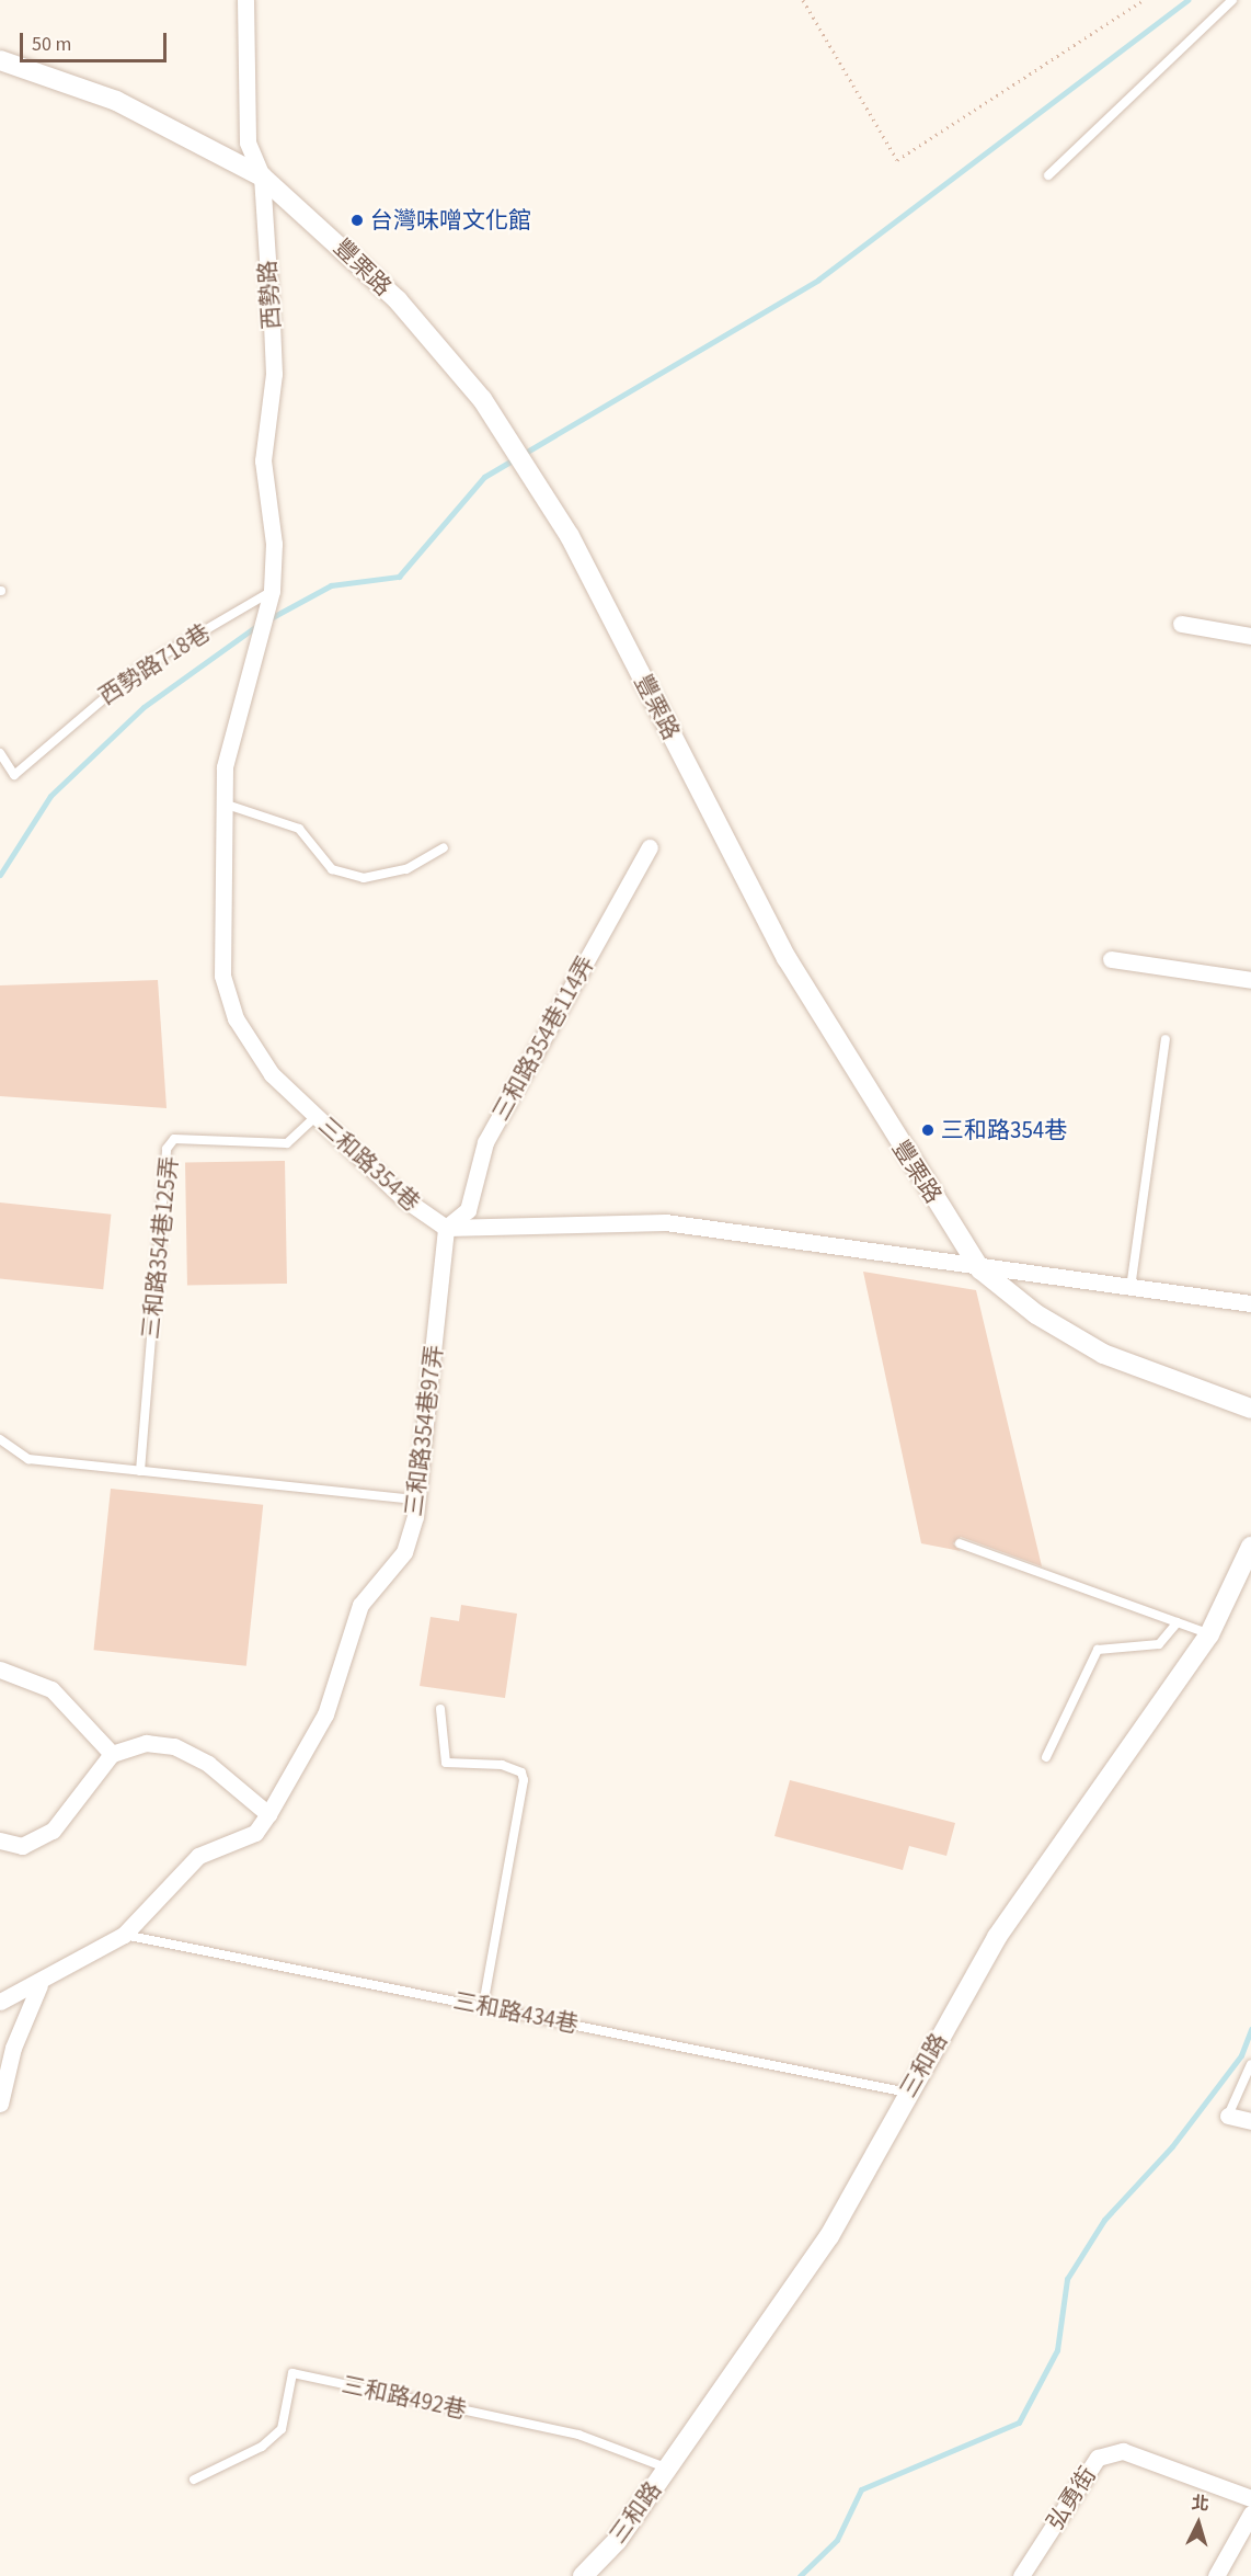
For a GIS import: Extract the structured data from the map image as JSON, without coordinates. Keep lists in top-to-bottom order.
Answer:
{
  "streets": {
    "street": [
      "豐栗路",
      "西勢路",
      "三和路354巷114弄",
      "三和路354巷",
      "三和路354巷97弄",
      "三和路",
      "弘勇街"
    ],
    "lane": [
      "西勢路718巷",
      "三和路354巷125弄",
      "三和路434巷",
      "三和路492巷"
    ]
  },
  "crossings": [
    ["豐栗路", "西勢路"],
    ["西勢路", "西勢路718巷"],
    ["西勢路", "三和路354巷"],
    ["西勢路718巷", "三和路354巷"],
    ["三和路354巷114弄", "三和路354巷"],
    ["三和路354巷114弄", "三和路354巷97弄"],
    ["三和路354巷", "三和路354巷125弄"],
    ["三和路354巷", "三和路354巷97弄"],
    ["三和路354巷97弄", "三和路434巷"],
    ["三和路434巷", "三和路"],
    ["三和路", "三和路492巷"]
  ],
  "places": ["台灣味噌文化館", "三和路354巷"],
  "scale_bar": "50 m",
  "north": "top"
}
